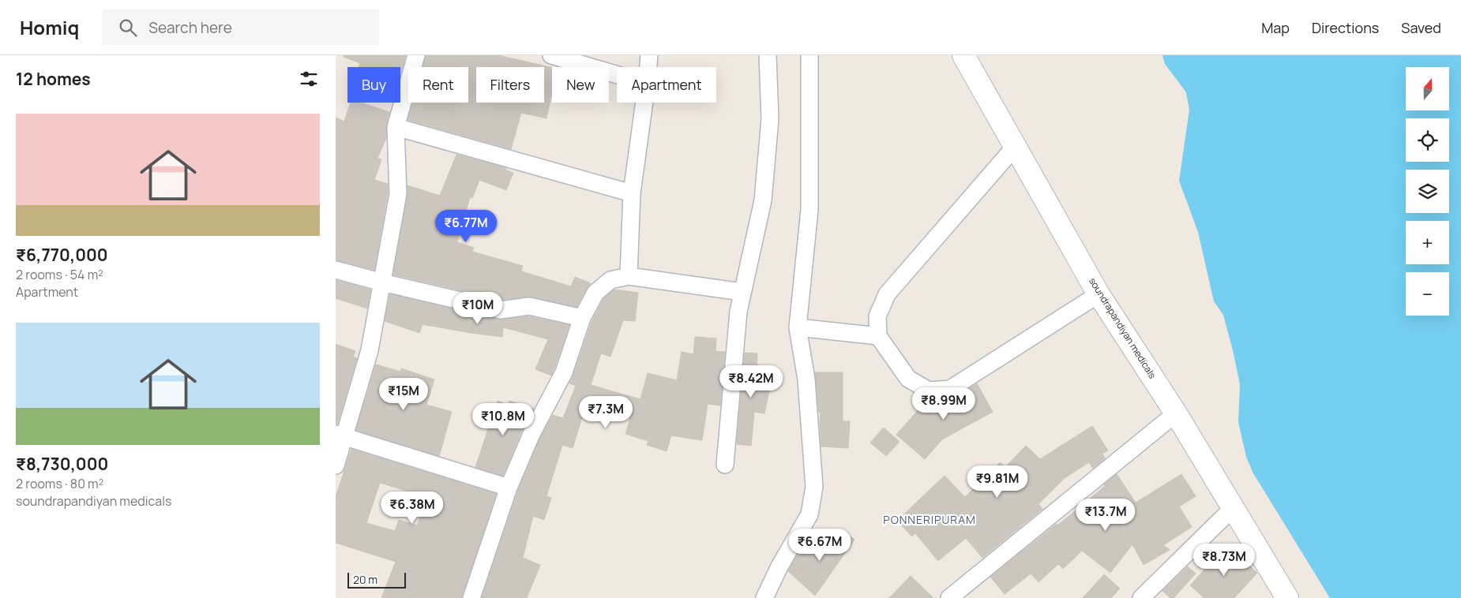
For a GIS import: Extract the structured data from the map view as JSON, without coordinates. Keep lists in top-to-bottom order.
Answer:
{
  "streets": {
    "main road": ["soundrapandiyan medicals"]
  },
  "districts": ["PONNERIPURAM"],
  "scale_bar": "20 m",
  "north": "top",
  "page": {
    "header": "Homiq",
    "search": "Search here",
    "nav": ["Map", "Directions", "Saved"],
    "heading": "12 homes",
    "map_buttons": ["+", "−"],
    "chip": [
      "Buy",
      "Rent",
      "Filters",
      "New",
      "Apartment"
    ],
    "list": [
      {
        "name": "₹6,770,000",
        "note": "2 rooms · 54 m² · Apartment"
      },
      {
        "name": "₹8,730,000",
        "note": "2 rooms · 80 m² · soundrapandiyan medicals"
      }
    ],
    "price": [
      "₹6.77M",
      "₹10M",
      "₹8.42M",
      "₹15M",
      "₹8.99M",
      "₹7.3M",
      "₹10.8M",
      "₹9.81M",
      "₹6.38M",
      "₹13.7M",
      "₹6.67M",
      "₹8.73M"
    ],
    "scale": "20 m"
  }
}
